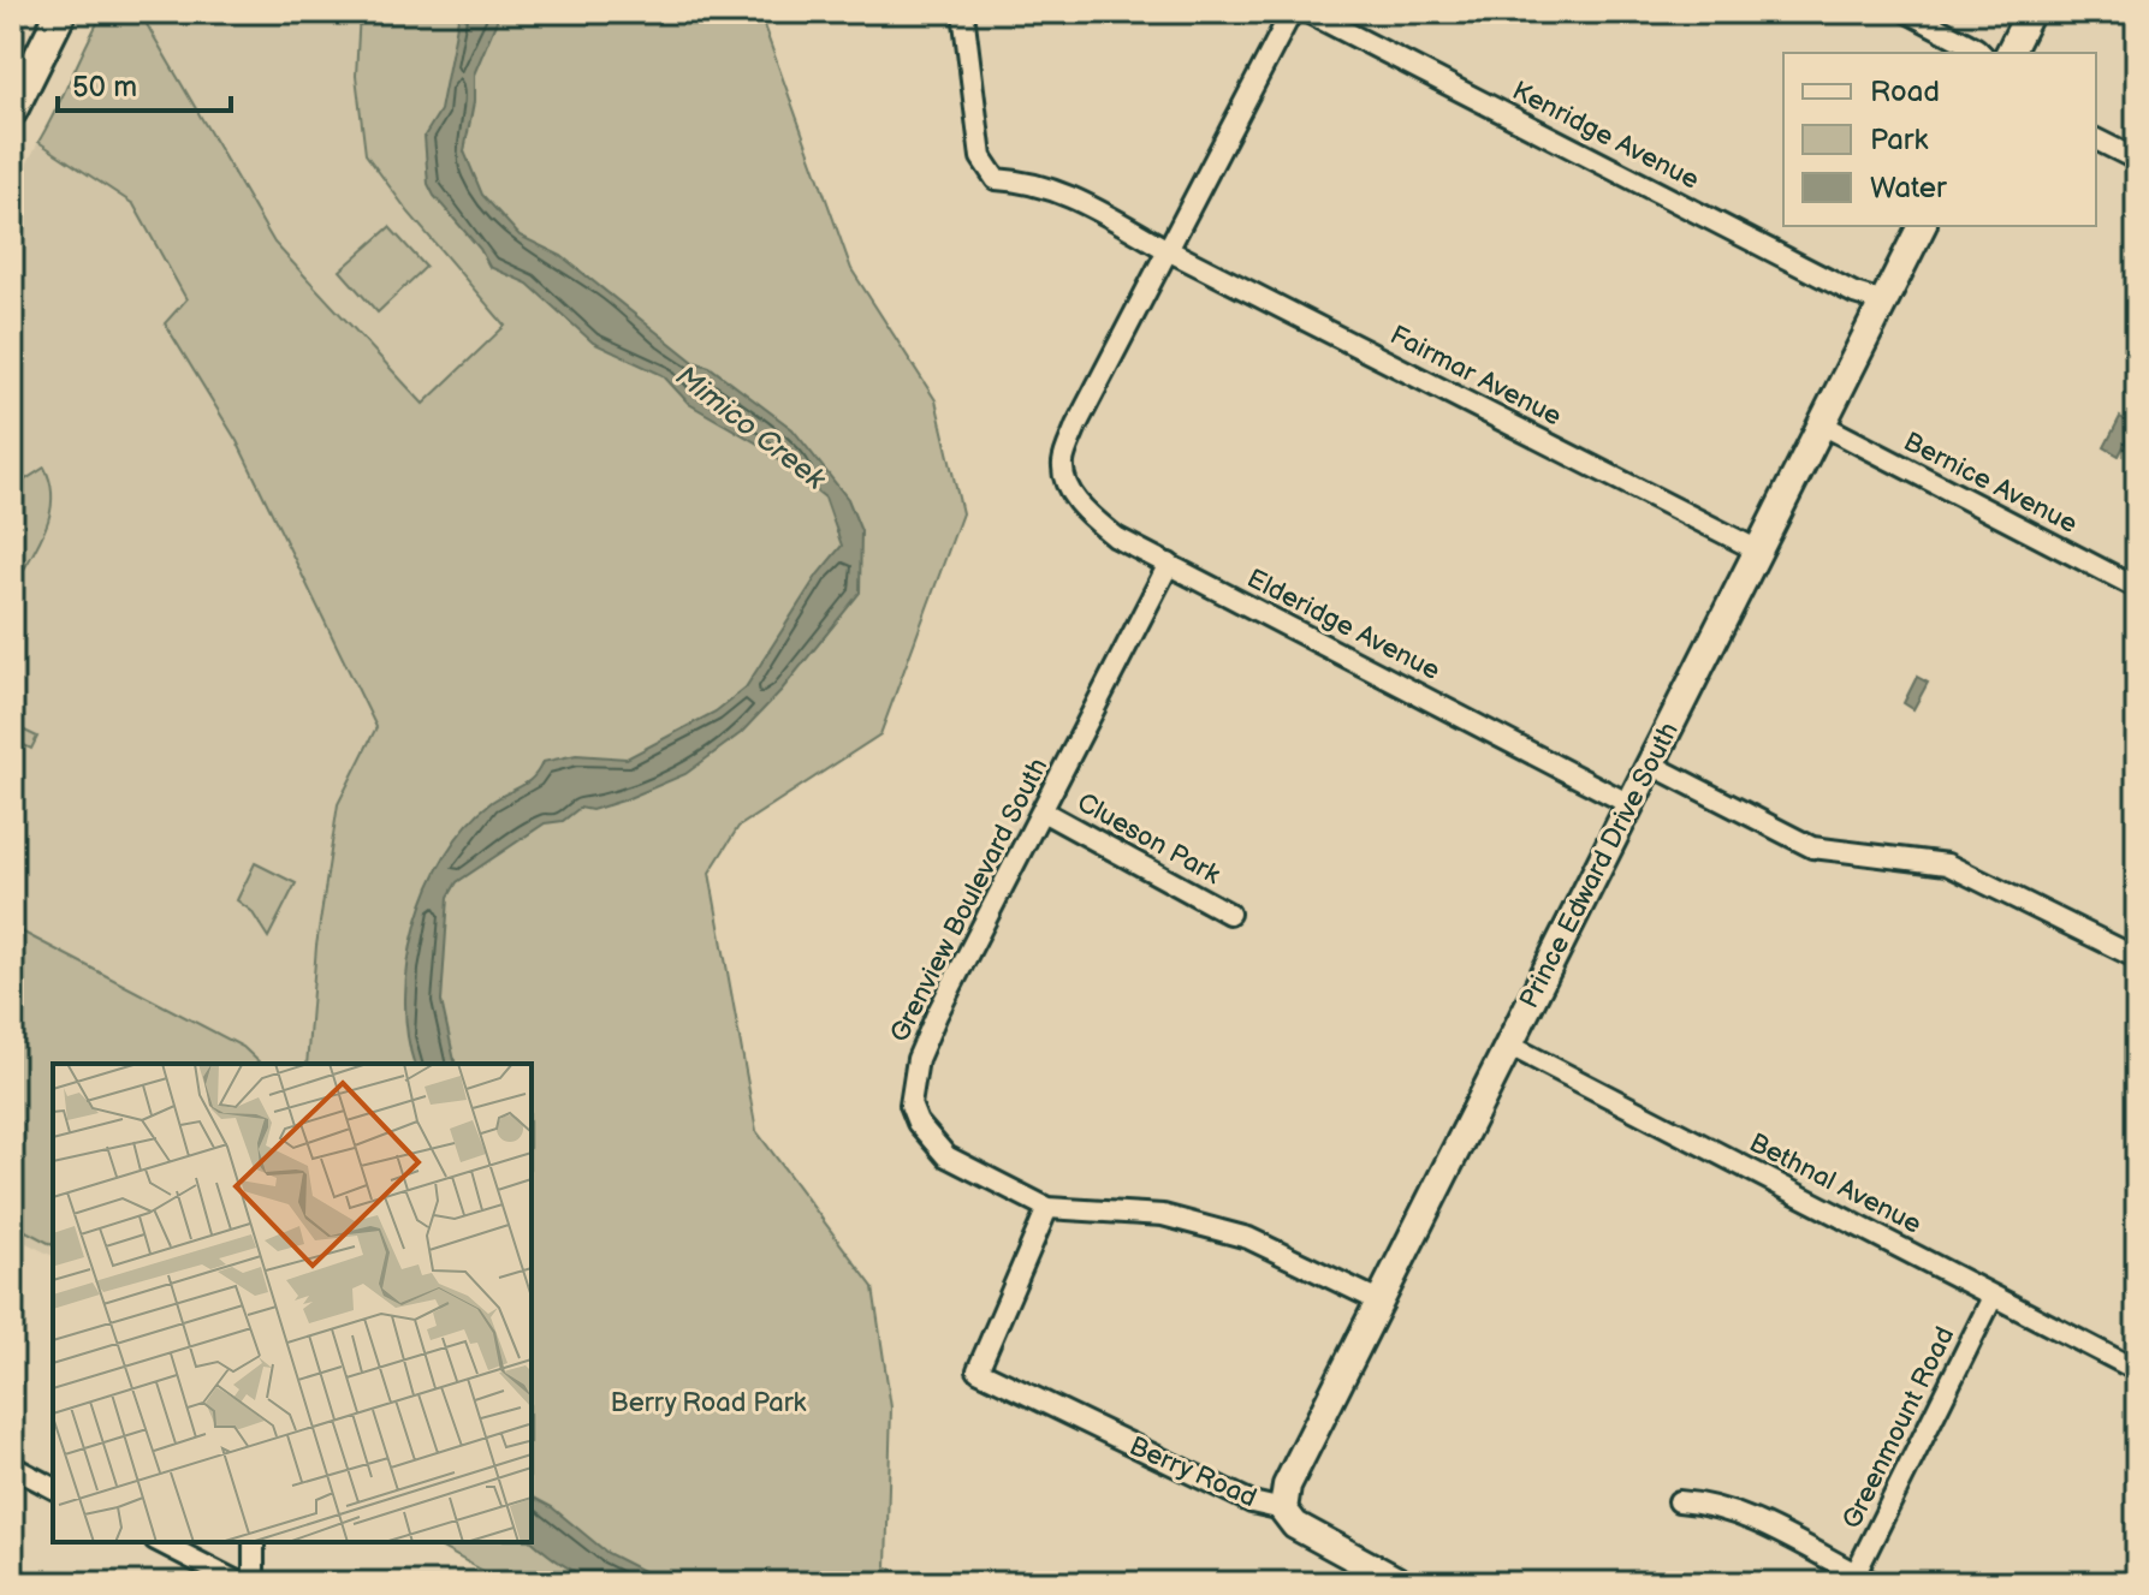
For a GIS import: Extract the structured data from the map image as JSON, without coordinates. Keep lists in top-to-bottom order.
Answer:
{
  "streets": {
    "street": [
      "Kenridge Avenue",
      "Fairmar Avenue",
      "Bernice Avenue",
      "Elderidge Avenue",
      "Clueson Park",
      "Prince Edward Drive South",
      "Grenview Boulevard South",
      "Bethnal Avenue",
      "Greenmount Road",
      "Berry Road"
    ]
  },
  "crossings": [
    ["Kenridge Avenue", "Prince Edward Drive South"],
    ["Fairmar Avenue", "Elderidge Avenue"],
    ["Fairmar Avenue", "Prince Edward Drive South"],
    ["Bernice Avenue", "Prince Edward Drive South"],
    ["Elderidge Avenue", "Prince Edward Drive South"],
    ["Elderidge Avenue", "Grenview Boulevard South"],
    ["Clueson Park", "Grenview Boulevard South"],
    ["Prince Edward Drive South", "Grenview Boulevard South"],
    ["Prince Edward Drive South", "Bethnal Avenue"],
    ["Prince Edward Drive South", "Berry Road"],
    ["Grenview Boulevard South", "Berry Road"],
    ["Bethnal Avenue", "Greenmount Road"]
  ],
  "water": ["Mimico Creek"],
  "parks": ["Berry Road Park"],
  "legend": ["Road", "Park", "Water"],
  "scale_bar": "50 m"
}
